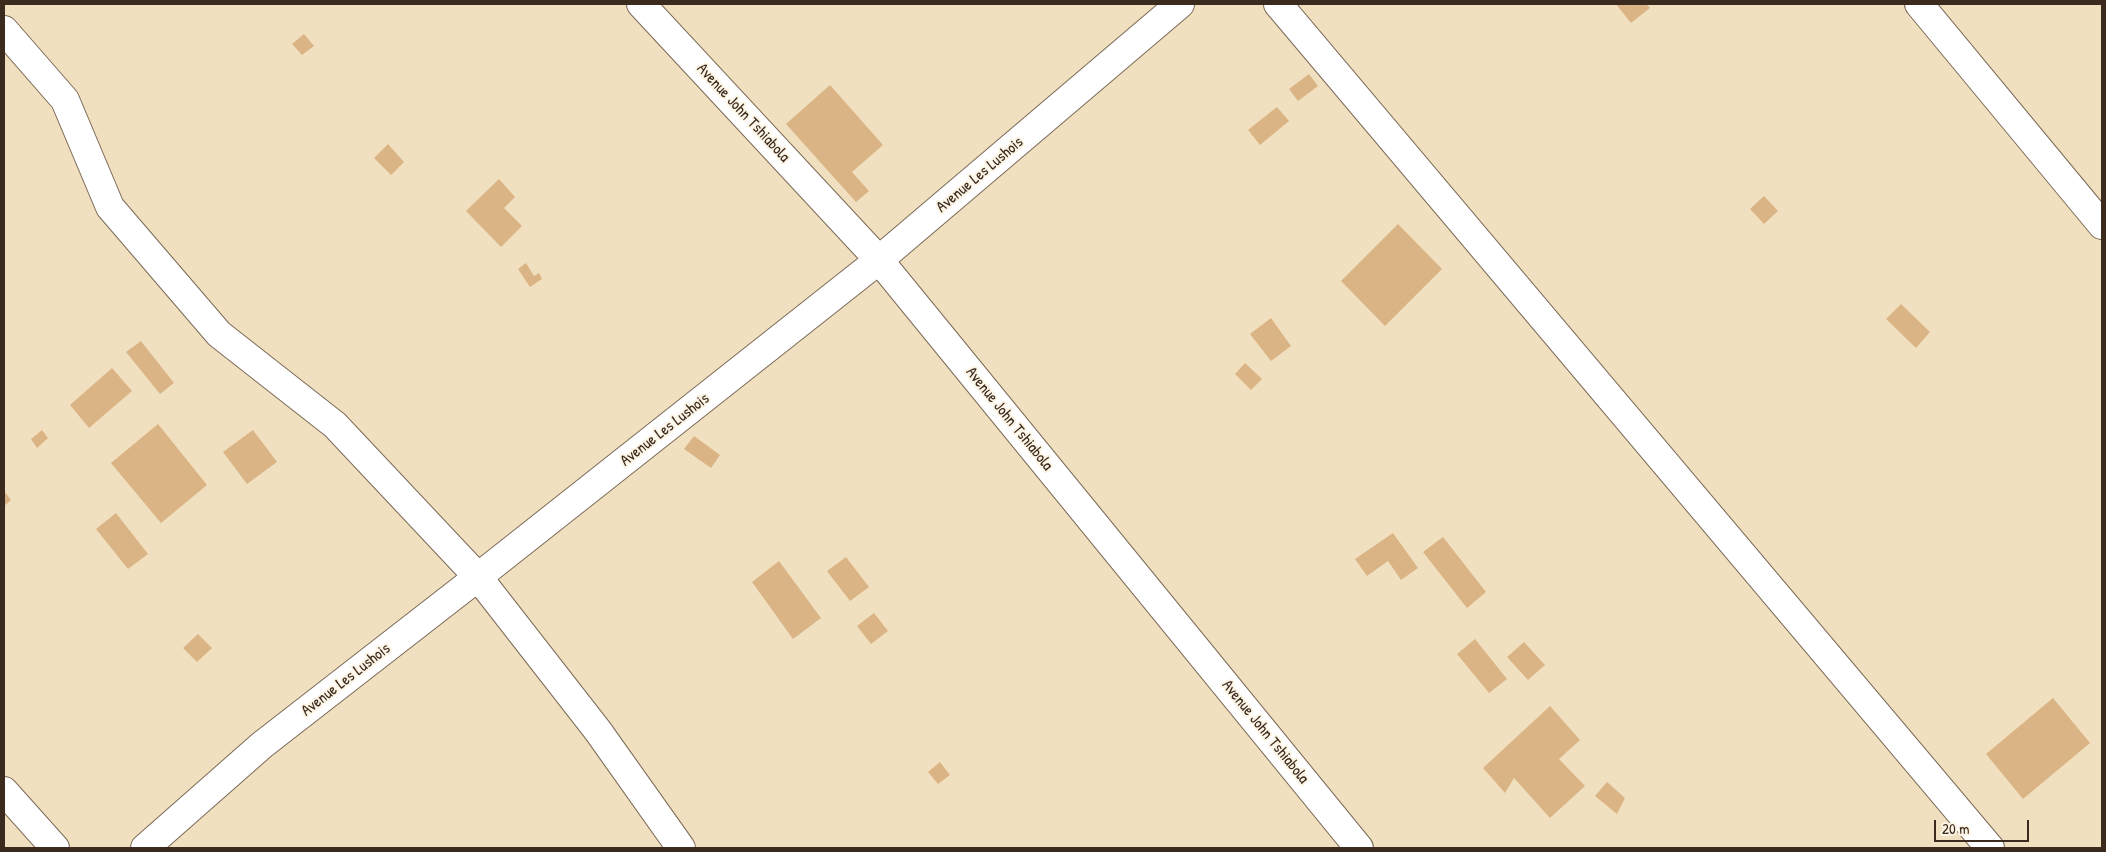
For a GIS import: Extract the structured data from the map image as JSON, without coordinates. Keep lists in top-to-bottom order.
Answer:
{
  "streets": {
    "street": ["Avenue John Tshiabola", "Avenue Les Lushois"]
  },
  "crossings": [
    ["Avenue John Tshiabola", "Avenue Les Lushois"]
  ],
  "scale_bar": "20 m"
}
